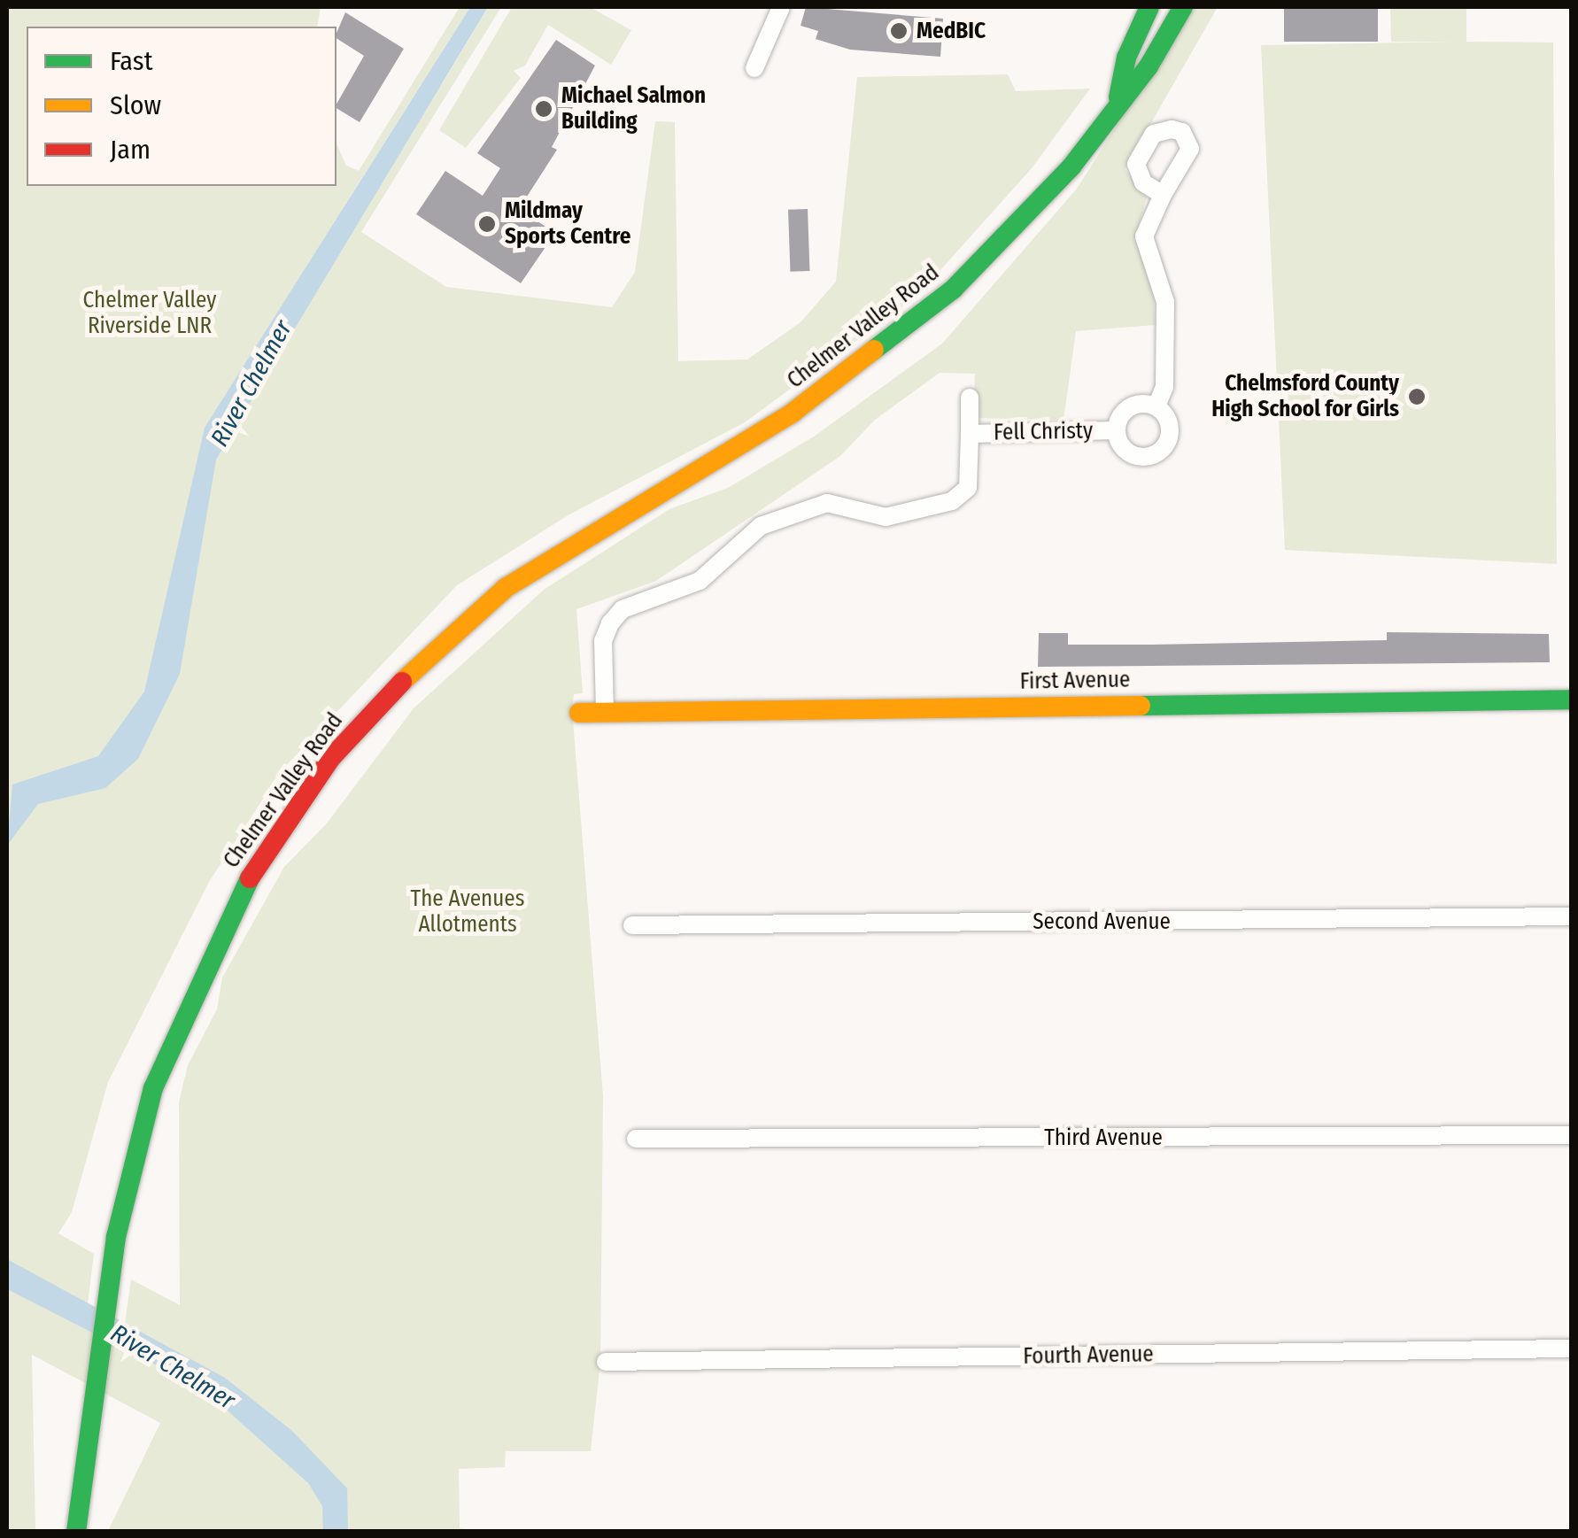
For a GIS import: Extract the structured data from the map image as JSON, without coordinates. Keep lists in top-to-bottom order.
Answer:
{
  "streets": {
    "main road": ["Chelmer Valley Road", "First Avenue"],
    "street": [
      "Fell Christy",
      "Second Avenue",
      "Third Avenue",
      "Fourth Avenue"
    ]
  },
  "crossings": [
    ["Fell Christy", "First Avenue"]
  ],
  "water": ["River Chelmer"],
  "parks": ["Chelmer Valley Riverside LNR", "The Avenues Allotments"],
  "places": [
    "MedBIC",
    "Michael Salmon Building",
    "Mildmay Sports Centre",
    "Chelmsford County High School for Girls"
  ],
  "legend": ["Fast", "Slow", "Jam"]
}
